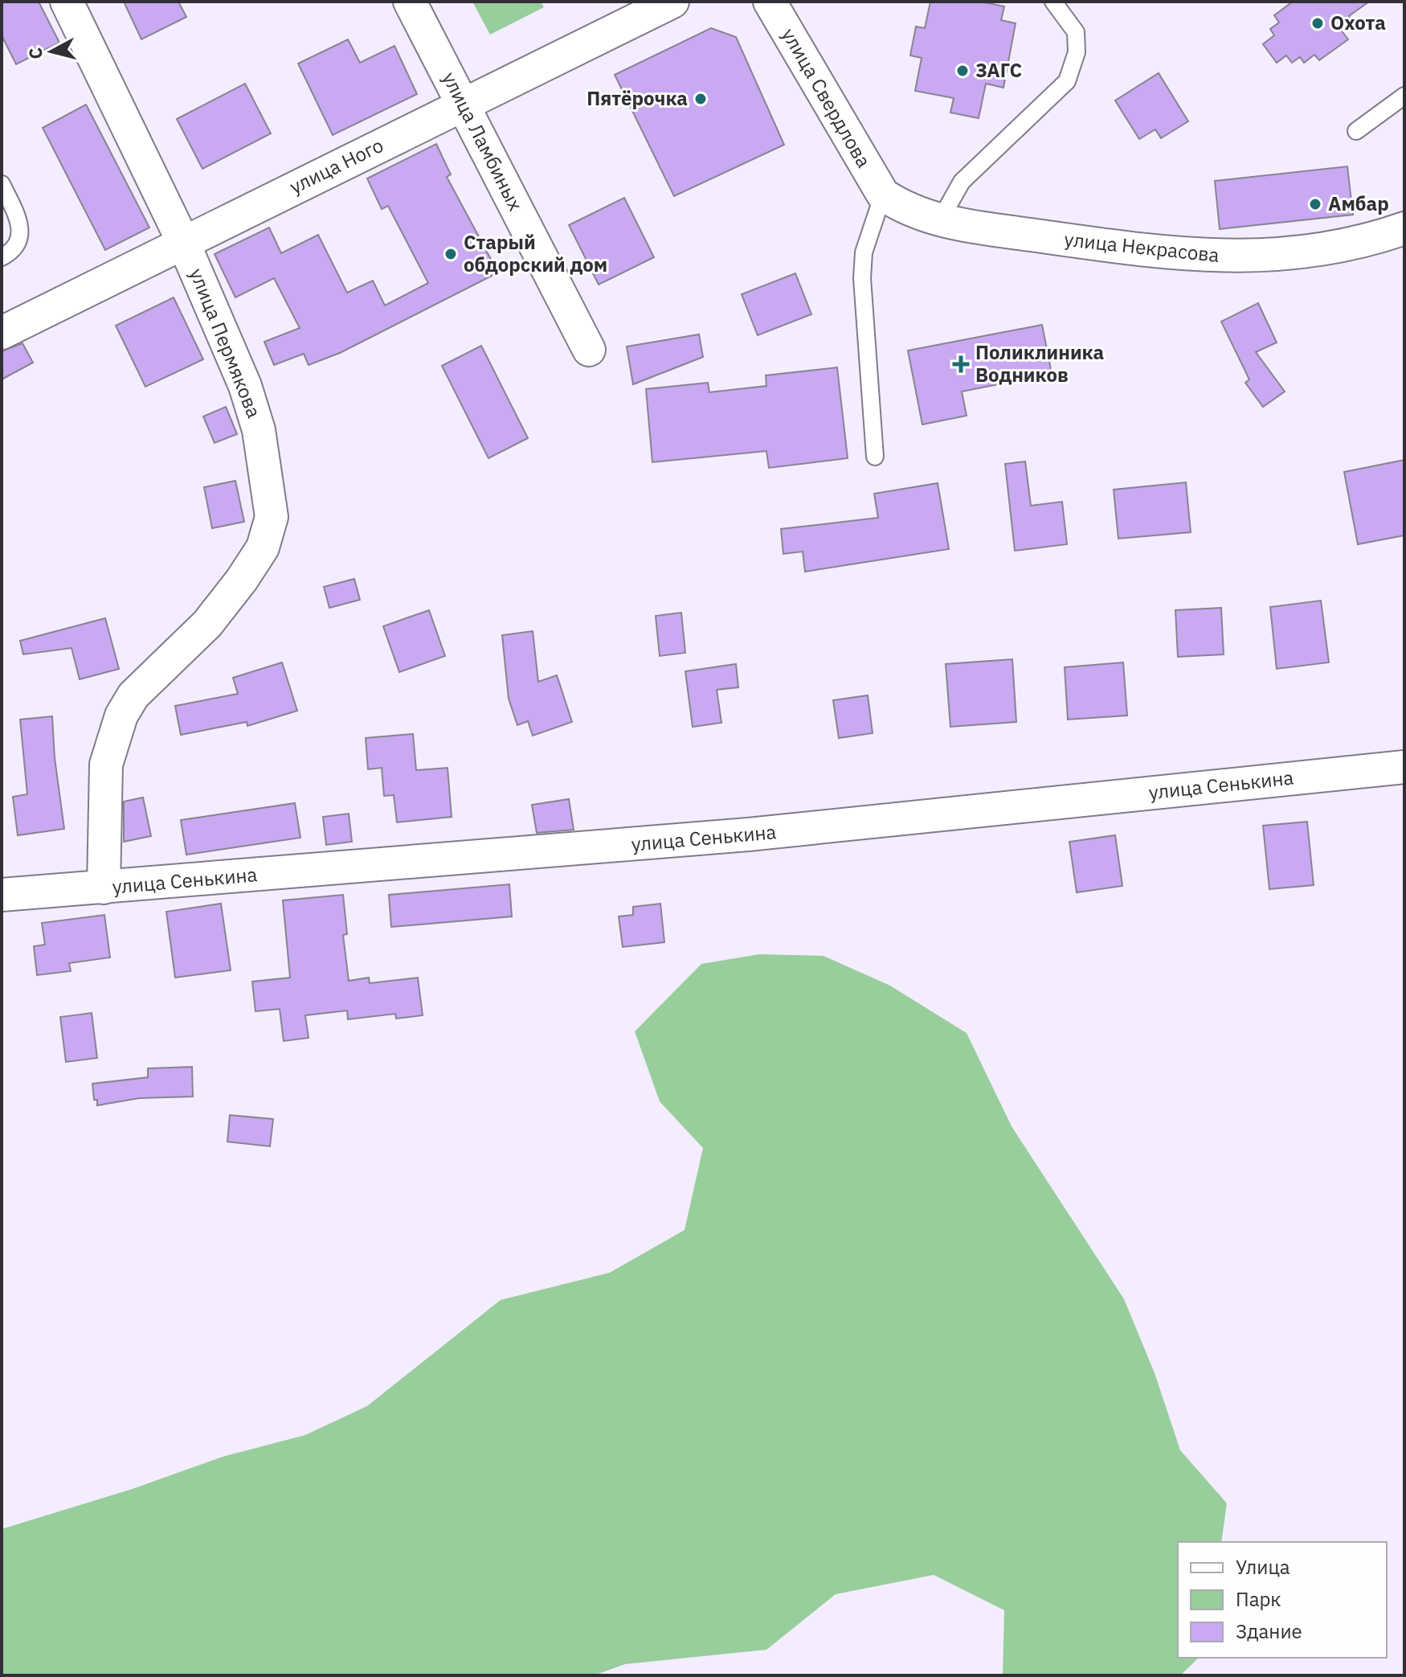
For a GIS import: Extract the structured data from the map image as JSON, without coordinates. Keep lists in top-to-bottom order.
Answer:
{
  "streets": {
    "street": [
      "улица Свердлова",
      "улица Ламбиных",
      "улица Ного",
      "улица Некрасова",
      "улица Пермякова",
      "улица Сенькина"
    ]
  },
  "crossings": [
    ["улица Свердлова", "улица Некрасова"],
    ["улица Ламбиных", "улица Ного"],
    ["улица Ного", "улица Пермякова"],
    ["улица Пермякова", "улица Сенькина"]
  ],
  "places": {
    "other": [
      "Охота",
      "ЗАГС",
      "Пятёрочка",
      "Амбар",
      "Старый обдорский дом"
    ],
    "health": ["Поликлиника Водников"]
  },
  "legend": ["Улица", "Парк", "Здание"],
  "north": "left"
}
